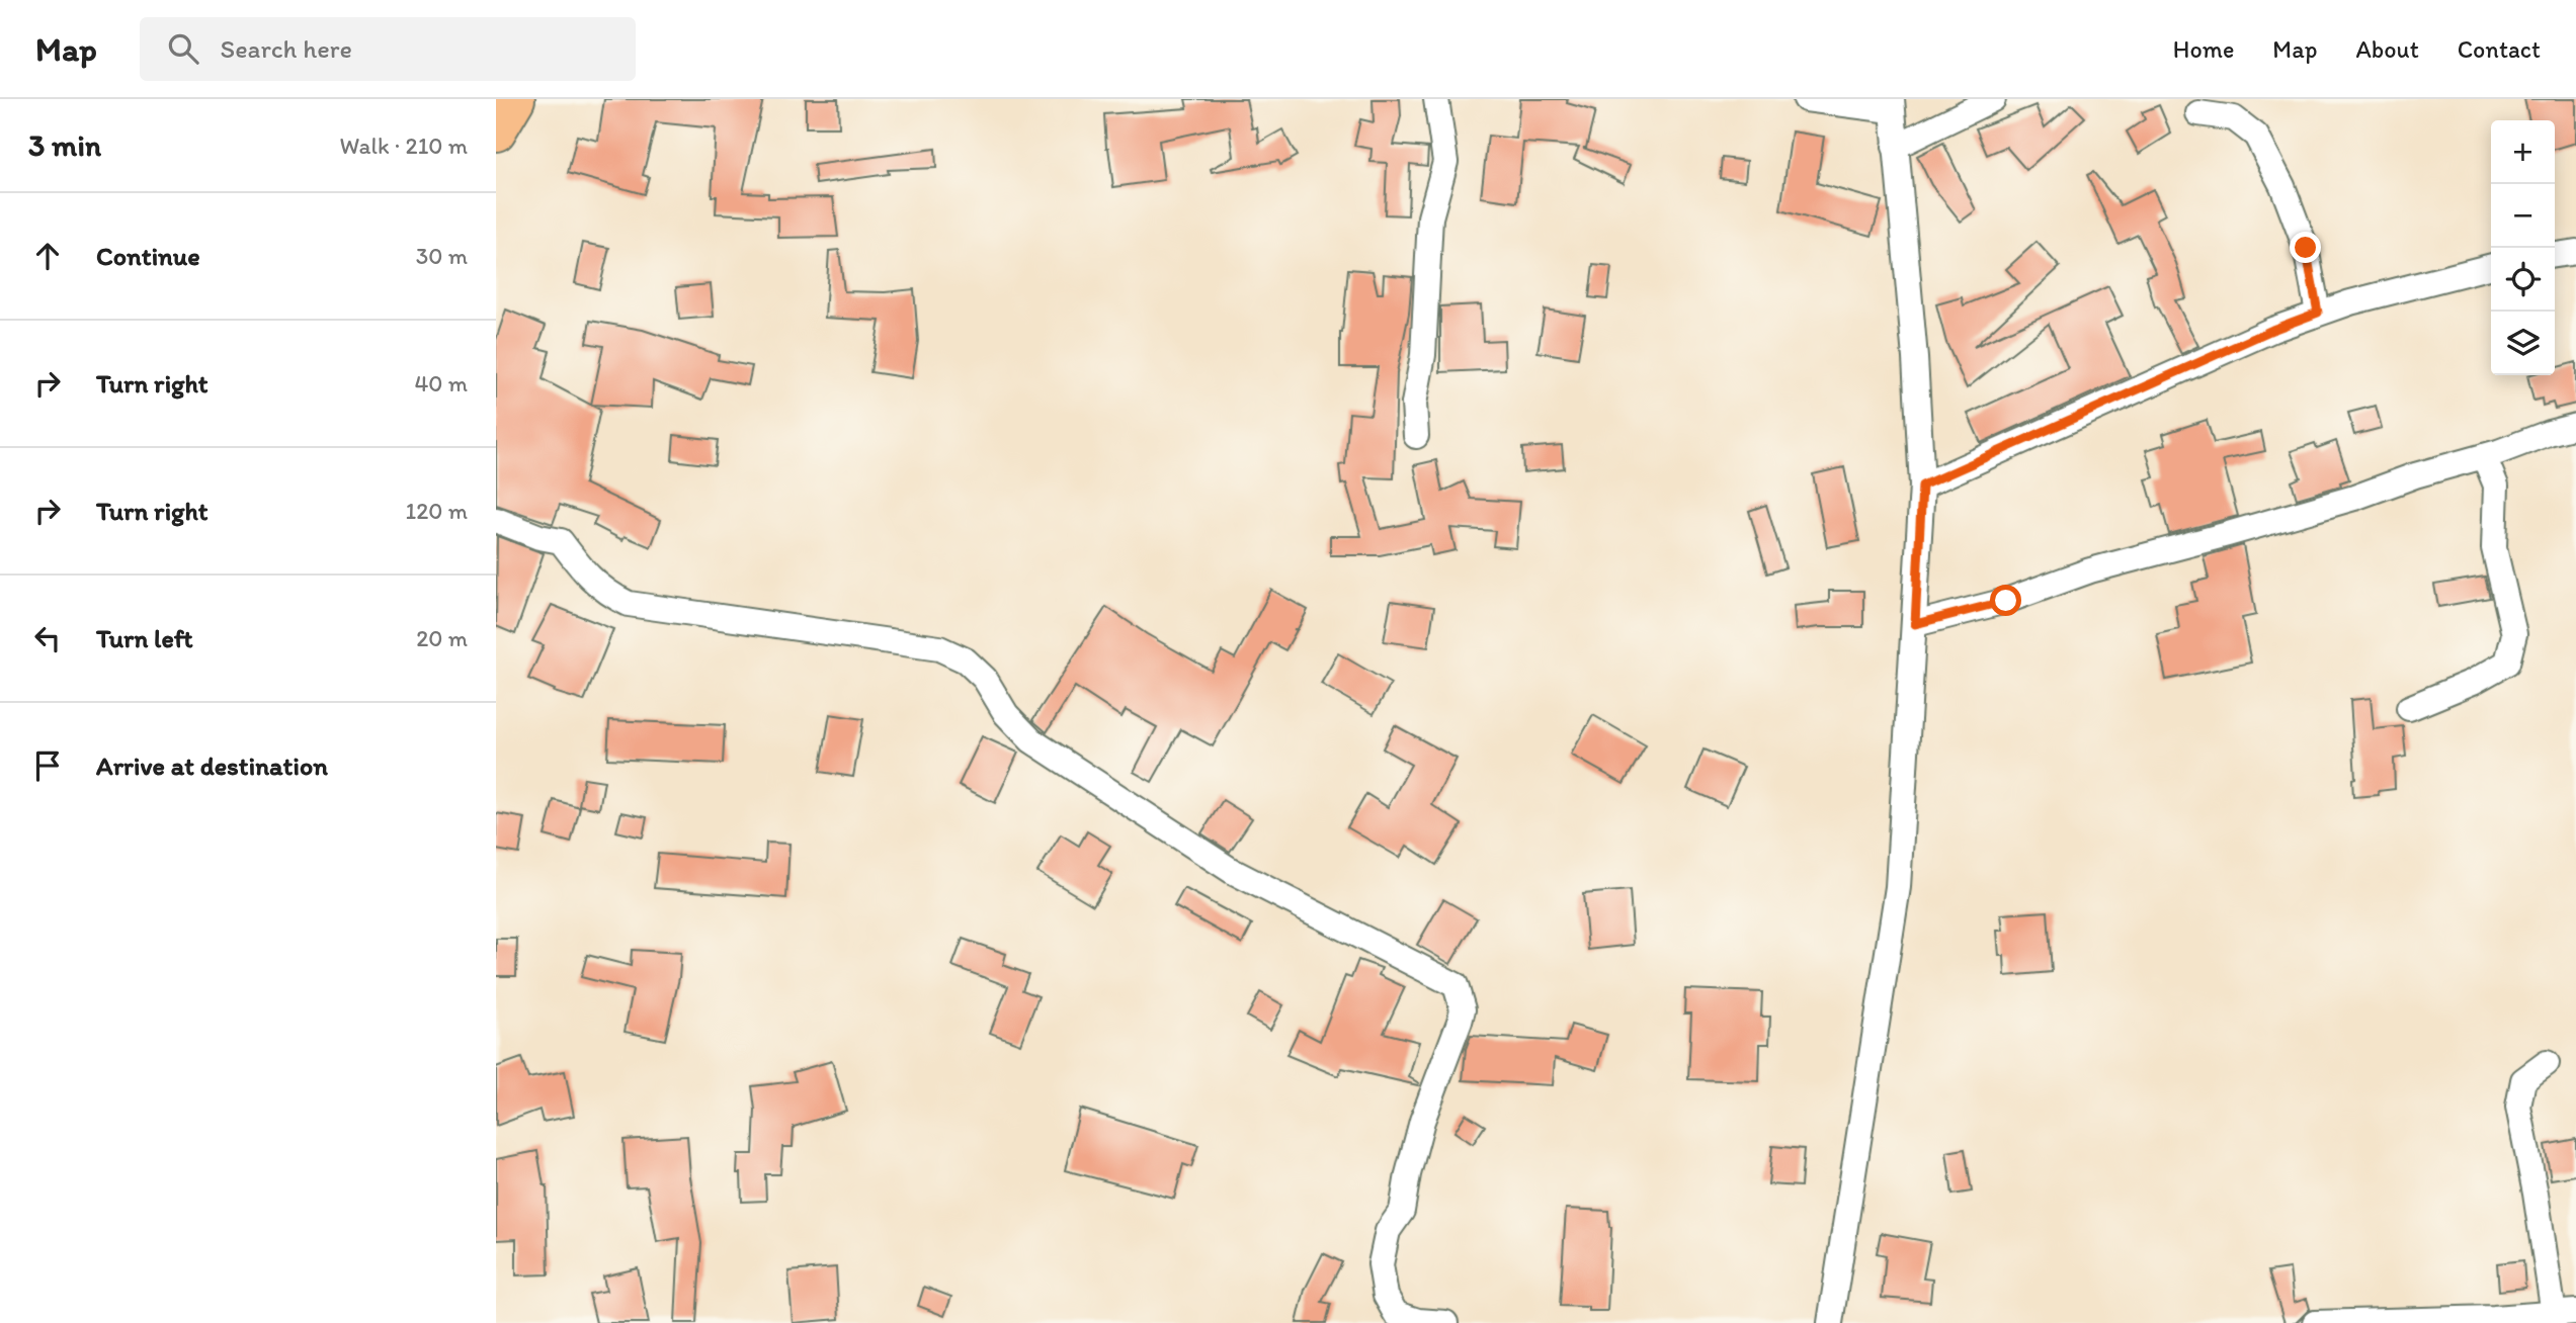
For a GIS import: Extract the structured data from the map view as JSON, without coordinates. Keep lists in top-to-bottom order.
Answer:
{
  "page": {
    "header": "Map",
    "search": "Search here",
    "nav": [
      "Home",
      "Map",
      "About",
      "Contact"
    ],
    "heading": ["3 min", "Walk · 210 m"],
    "map_buttons": ["+", "−"],
    "list": [
      ["Continue", "30 m"],
      ["Turn right", "40 m"],
      ["Turn right", "120 m"],
      ["Turn left", "20 m"],
      "Arrive at destination"
    ]
  }
}
